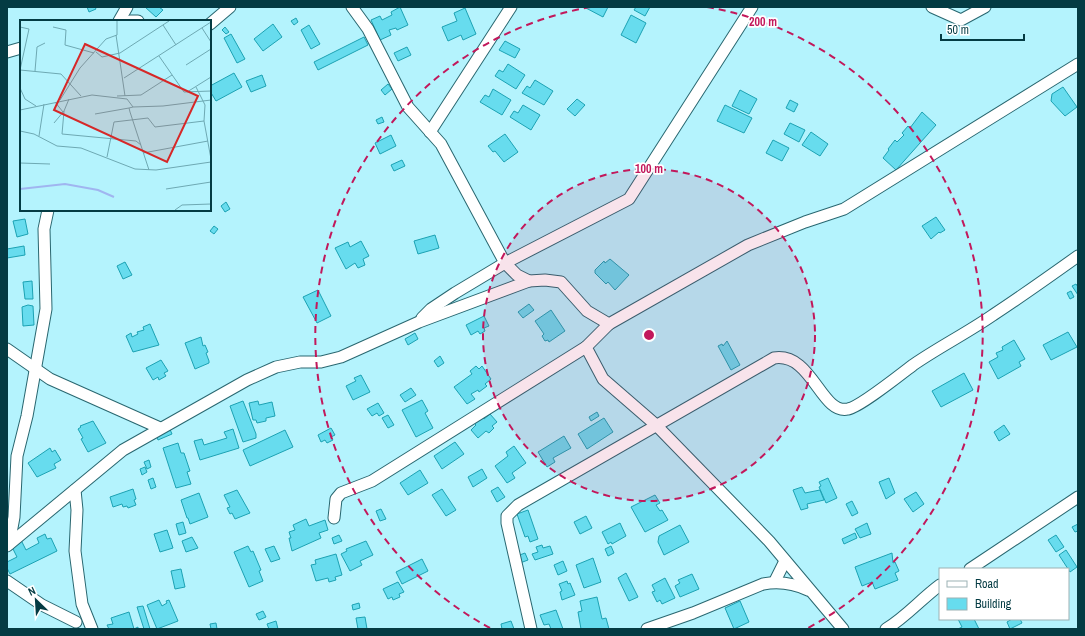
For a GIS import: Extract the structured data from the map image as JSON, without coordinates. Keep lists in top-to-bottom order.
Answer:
{
  "legend": ["Road", "Building"],
  "scale_bar": "50 m",
  "north": "top left",
  "rings": ["200 m", "100 m"]
}
